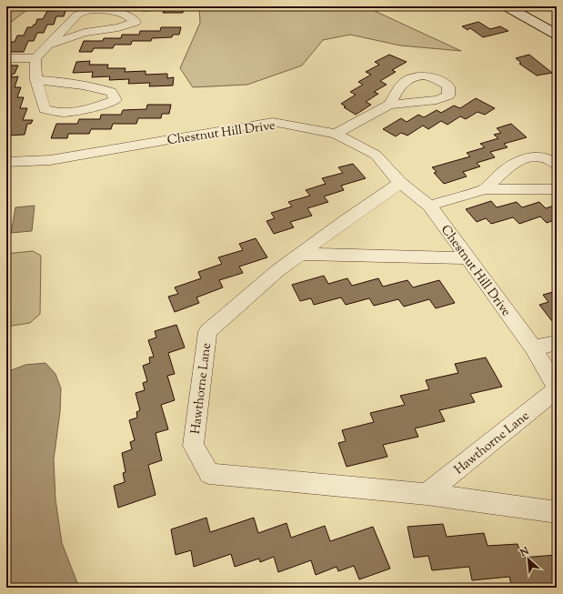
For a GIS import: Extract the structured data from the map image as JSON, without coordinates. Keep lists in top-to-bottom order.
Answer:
{
  "streets": {
    "street": ["Chestnut Hill Drive", "Hawthorne Lane"]
  },
  "crossings": [
    ["Chestnut Hill Drive", "Hawthorne Lane"]
  ],
  "north": "top left"
}
